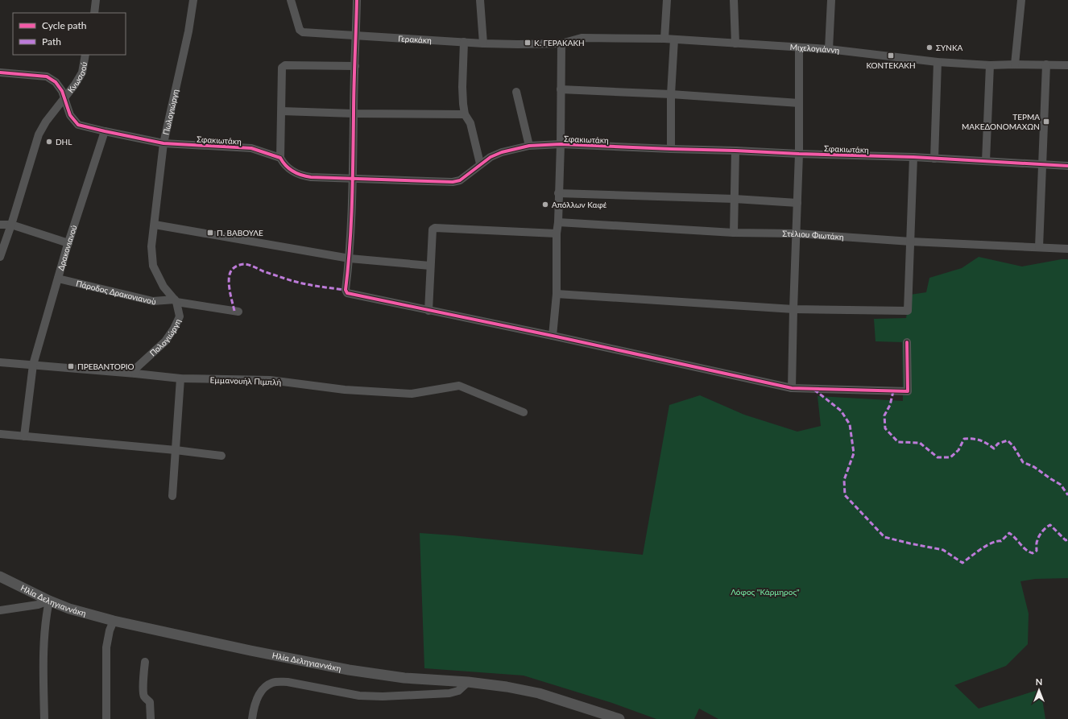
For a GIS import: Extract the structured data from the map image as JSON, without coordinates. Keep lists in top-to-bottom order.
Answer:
{
  "streets": {
    "street": [
      "Γερακάκη",
      "Μιχελογιάννη",
      "Κνωσσού",
      "Πωλογιώργη",
      "Σφακιωτάκη",
      "Στέλιου Φιωτάκη",
      "Δρακονιανού",
      "Πάροδος Δρακονιανού",
      "Πολογιώργη",
      "Εµµανουήλ Πιµπλή",
      "Ηλία Δεληγιαννάκη"
    ]
  },
  "crossings": [
    ["Γερακάκη", "Μιχελογιάννη"],
    ["Κνωσσού", "Σφακιωτάκη"],
    ["Πωλογιώργη", "Σφακιωτάκη"],
    ["Σφακιωτάκη", "Δρακονιανού"],
    ["Δρακονιανού", "Πάροδος Δρακονιανού"],
    ["Δρακονιανού", "Εµµανουήλ Πιµπλή"],
    ["Πάροδος Δρακονιανού", "Πολογιώργη"],
    ["Πολογιώργη", "Εµµανουήλ Πιµπλή"]
  ],
  "parks": ["Λόφος \"Κάρμηρος\""],
  "places": {
    "transit": [
      "Κ. ΓΕΡΑΚΑΚΗ",
      "ΚΟΝΤΕΚΑΚΗ",
      "ΤΕΡΜΑ ΜΑΚΕΔΟΝΟΜΑΧΩΝ",
      "Π. ΒΑΒΟΥΛΕ",
      "ΠΡΕΒΑΝΤΟΡΙΟ"
    ],
    "other": ["ΣΥΝΚΑ", "DHL", "Απόλλων Καφέ"]
  },
  "legend": ["Cycle path", "Path"],
  "north": "top"
}
